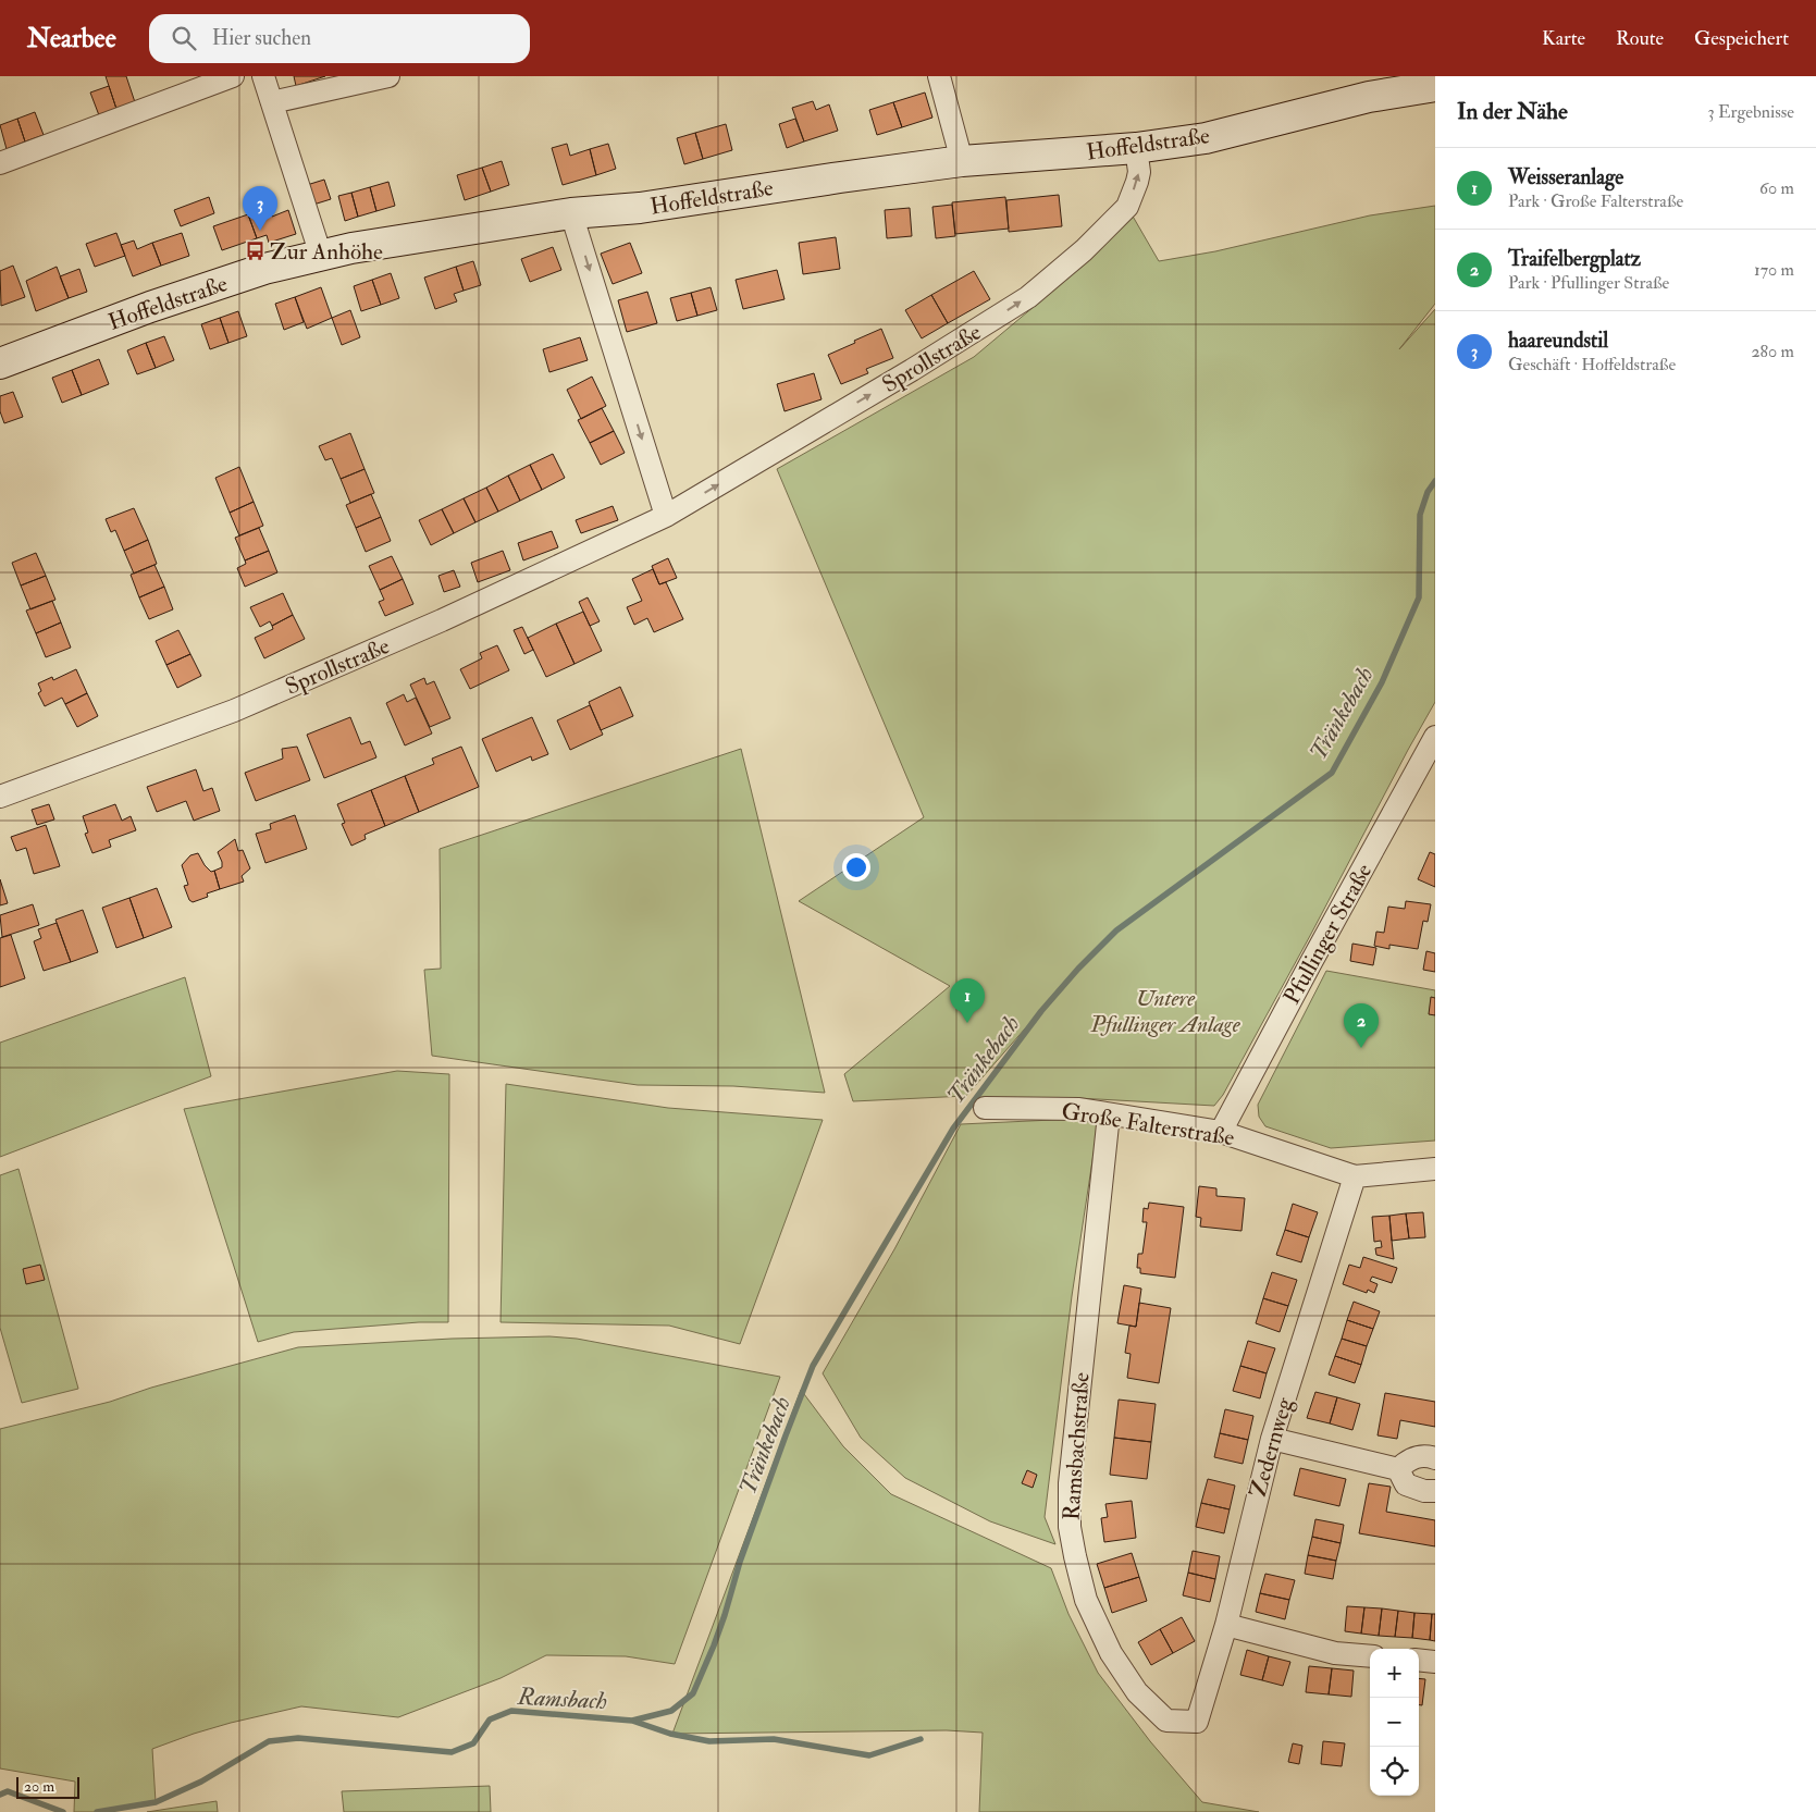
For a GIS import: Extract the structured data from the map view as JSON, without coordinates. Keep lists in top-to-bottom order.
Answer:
{
  "streets": {
    "street": [
      "Hoffeldstraße",
      "Sprollstraße",
      "Pfullinger Straße",
      "Große Falterstraße",
      "Ramsbachstraße",
      "Zedernweg"
    ]
  },
  "crossings": [
    ["Hoffeldstraße", "Sprollstraße"],
    ["Pfullinger Straße", "Große Falterstraße"],
    ["Große Falterstraße", "Ramsbachstraße"],
    ["Große Falterstraße", "Zedernweg"],
    ["Ramsbachstraße", "Zedernweg"]
  ],
  "one_way": ["Sprollstraße"],
  "water": ["Tränkebach", "Ramsbach"],
  "parks": ["Untere Pfullinger Anlage"],
  "places": {
    "bus stop": ["Zur Anhöhe"]
  },
  "scale_bar": "20 m",
  "page": {
    "header": "Nearbee",
    "search": "Hier suchen",
    "nav": ["Karte", "Route", "Gespeichert"],
    "heading": ["In der Nähe", "3 Ergebnisse"],
    "list": [
      {
        "mark": "1",
        "name": "Weisseranlage",
        "note": "Park · Große Falterstraße",
        "value": "60 m"
      },
      {
        "mark": "2",
        "name": "Traifelbergplatz",
        "note": "Park · Pfullinger Straße",
        "value": "170 m"
      },
      {
        "mark": "3",
        "name": "haareundstil",
        "note": "Geschäft · Hoffeldstraße",
        "value": "280 m"
      }
    ],
    "pins": ["3", "1", "2"],
    "map_buttons": ["+", "−"],
    "scale": "20 m"
  }
}
